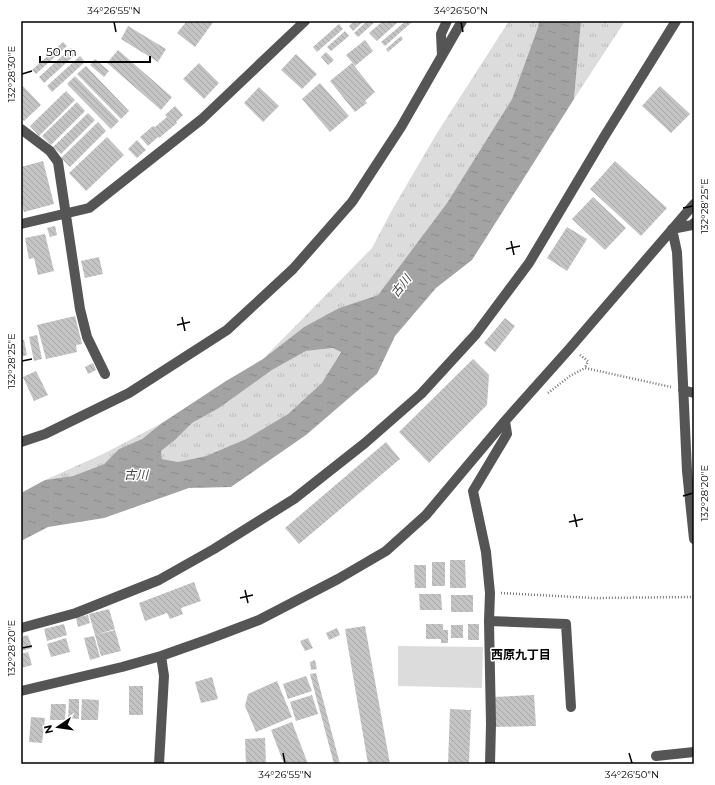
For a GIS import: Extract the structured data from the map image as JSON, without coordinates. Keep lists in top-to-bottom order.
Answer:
{
  "districts": ["西原九丁目"],
  "water": ["古川"],
  "scale_bar": "50 m",
  "north": "left",
  "coordinates": [
    "34°26'55\"N",
    "34°26'50\"N",
    "132°28'30\"E",
    "132°28'25\"E",
    "132°28'20\"E"
  ]
}
